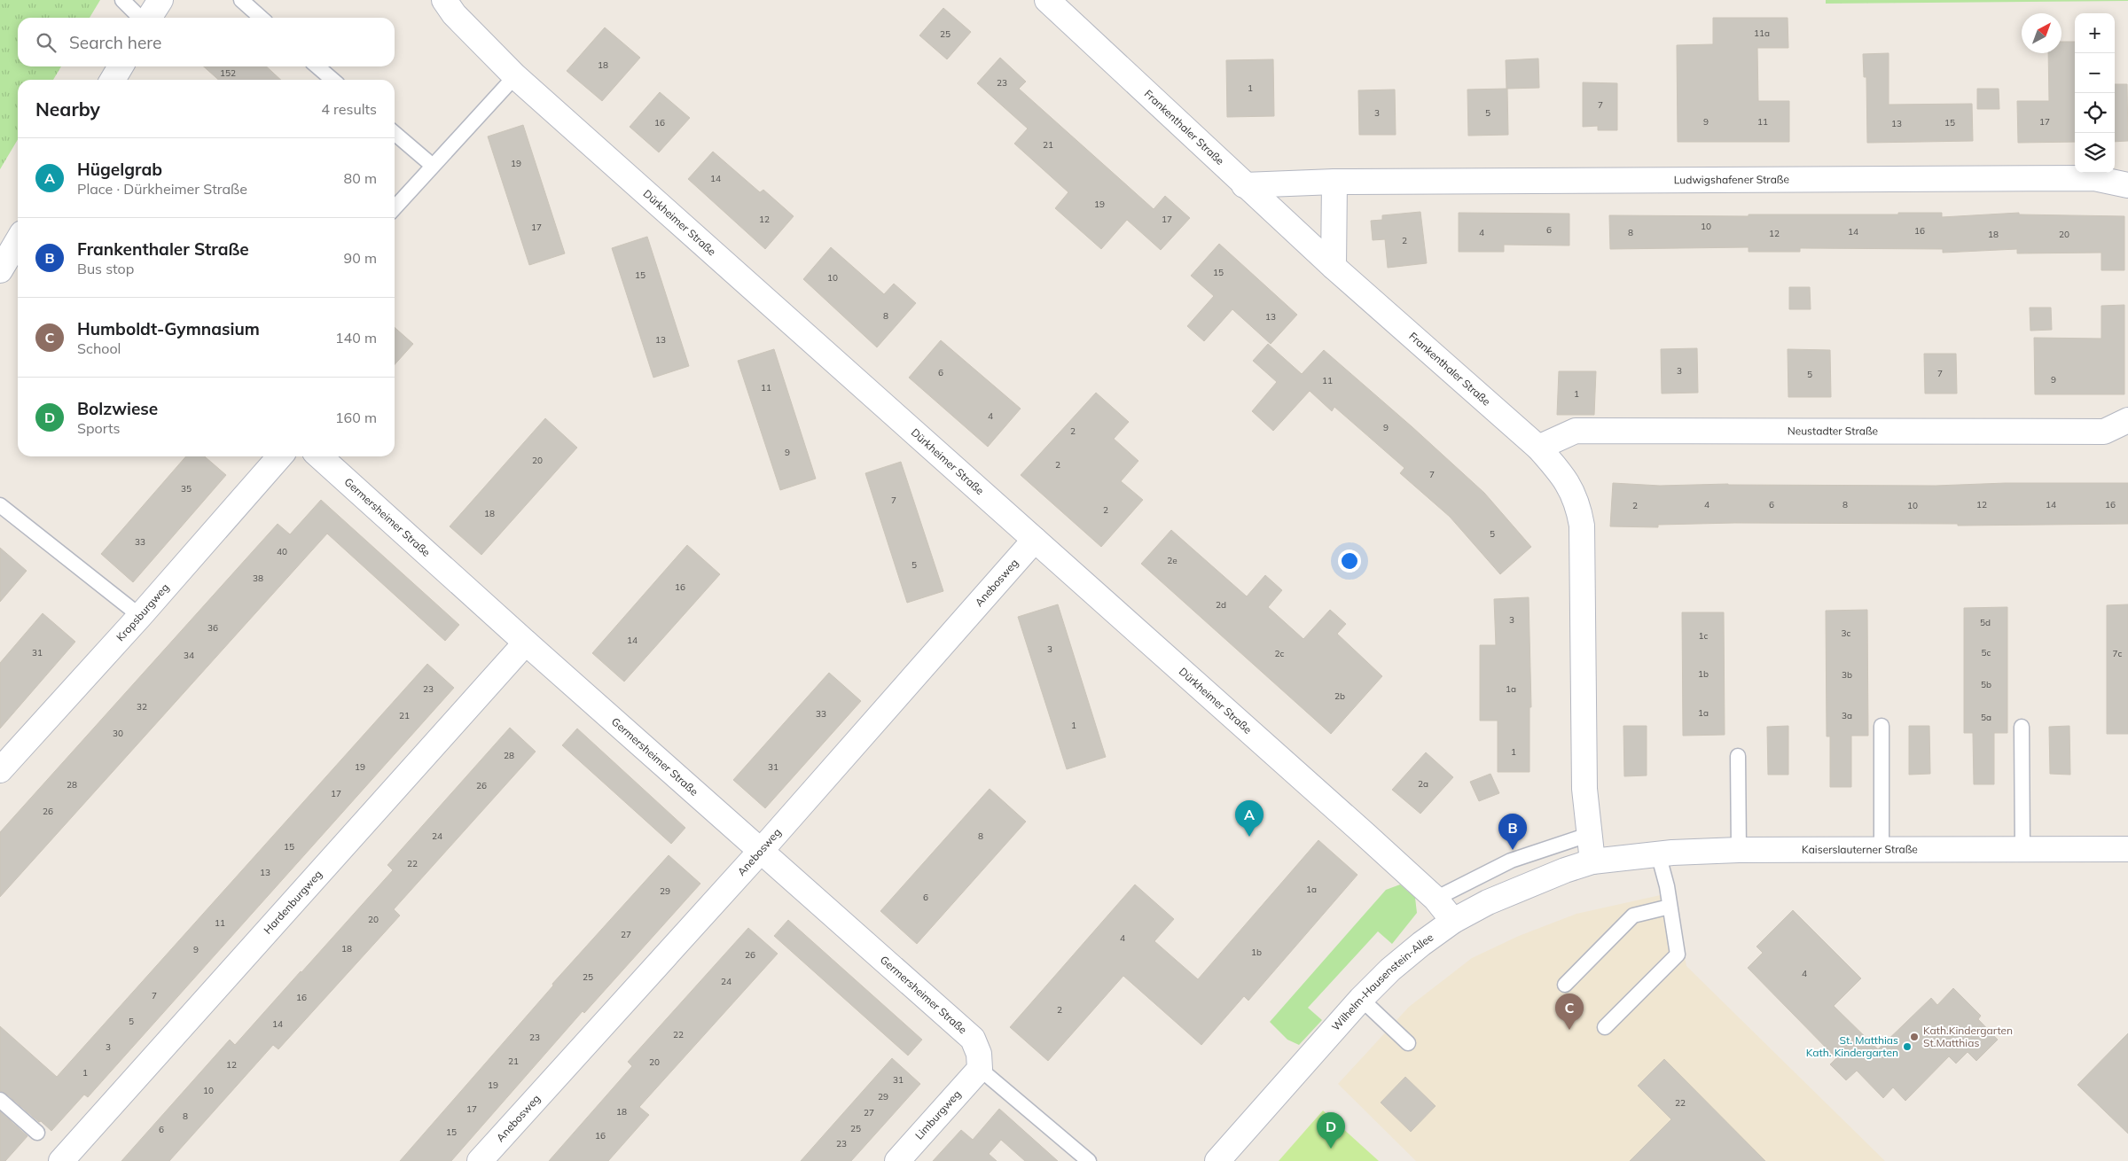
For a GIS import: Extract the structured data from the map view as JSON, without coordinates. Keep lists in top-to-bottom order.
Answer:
{
  "streets": {
    "street": [
      "Frankenthaler Straße",
      "Ludwigshafener Straße",
      "Dürkheimer Straße",
      "Neustadter Straße",
      "Germersheimer Straße",
      "Anebosweg",
      "Kropsburgweg",
      "Kaiserslauterner Straße",
      "Hardenburgweg",
      "Wilhelm-Hausenstein-Allee",
      "Limburgweg"
    ]
  },
  "crossings": [
    ["Frankenthaler Straße", "Ludwigshafener Straße"],
    ["Frankenthaler Straße", "Neustadter Straße"],
    ["Frankenthaler Straße", "Kaiserslauterner Straße"],
    ["Frankenthaler Straße", "Wilhelm-Hausenstein-Allee"],
    ["Dürkheimer Straße", "Anebosweg"],
    ["Dürkheimer Straße", "Wilhelm-Hausenstein-Allee"],
    ["Germersheimer Straße", "Anebosweg"],
    ["Germersheimer Straße", "Hardenburgweg"],
    ["Germersheimer Straße", "Limburgweg"],
    ["Kaiserslauterner Straße", "Wilhelm-Hausenstein-Allee"]
  ],
  "places": ["Kath.Kindergarten St.Matthias", "St. Matthias Kath. Kindergarten"],
  "house_numbers": [
    "11a",
    "25",
    "18",
    "152",
    "23",
    "1",
    "7",
    "3",
    "5",
    "9",
    "11",
    "17",
    "16",
    "15",
    "13",
    "21",
    "19",
    "14",
    "19",
    "12",
    "17",
    "10",
    "17",
    "6",
    "16",
    "14",
    "4",
    "8",
    "12",
    "18",
    "20",
    "2",
    "15",
    "15",
    "10",
    "8",
    "13",
    "13",
    "3",
    "6",
    "7",
    "5",
    "9",
    "11",
    "11",
    "1",
    "4",
    "9",
    "2",
    "9",
    "20",
    "2",
    "7",
    "35",
    "7",
    "4",
    "6",
    "8",
    "12",
    "14",
    "16",
    "2",
    "10",
    "2",
    "18",
    "5",
    "33",
    "40",
    "2e",
    "5",
    "38",
    "16",
    "2d",
    "3",
    "5d",
    "36",
    "3c",
    "1c",
    "14",
    "3",
    "31",
    "5c",
    "2c",
    "7c",
    "34",
    "1b",
    "3b",
    "5b",
    "23",
    "1a",
    "2b",
    "32",
    "1a",
    "33",
    "21",
    "3a",
    "5a",
    "1",
    "30",
    "1",
    "28",
    "19",
    "31",
    "2a",
    "28",
    "26",
    "17",
    "26",
    "24",
    "8",
    "15",
    "22",
    "13",
    "1a",
    "29",
    "6",
    "20",
    "11",
    "27",
    "4",
    "18",
    "9",
    "1b",
    "26",
    "4",
    "25",
    "24",
    "7",
    "16",
    "2",
    "5",
    "14",
    "22",
    "23",
    "3",
    "21",
    "20",
    "12",
    "1",
    "31",
    "19",
    "10",
    "29",
    "22",
    "17",
    "18",
    "27",
    "8",
    "25",
    "6",
    "15",
    "16",
    "23"
  ],
  "north": "top right",
  "page": {
    "map_buttons": ["+", "−"],
    "search": "Search here",
    "heading": ["Nearby", "4 results"],
    "list": [
      {
        "mark": "A",
        "name": "Hügelgrab",
        "note": "Place · Dürkheimer Straße",
        "value": "80 m"
      },
      {
        "mark": "B",
        "name": "Frankenthaler Straße",
        "note": "Bus stop",
        "value": "90 m"
      },
      {
        "mark": "C",
        "name": "Humboldt-Gymnasium",
        "note": "School",
        "value": "140 m"
      },
      {
        "mark": "D",
        "name": "Bolzwiese",
        "note": "Sports",
        "value": "160 m"
      }
    ],
    "pins": [
      "A",
      "B",
      "C",
      "D"
    ]
  }
}
